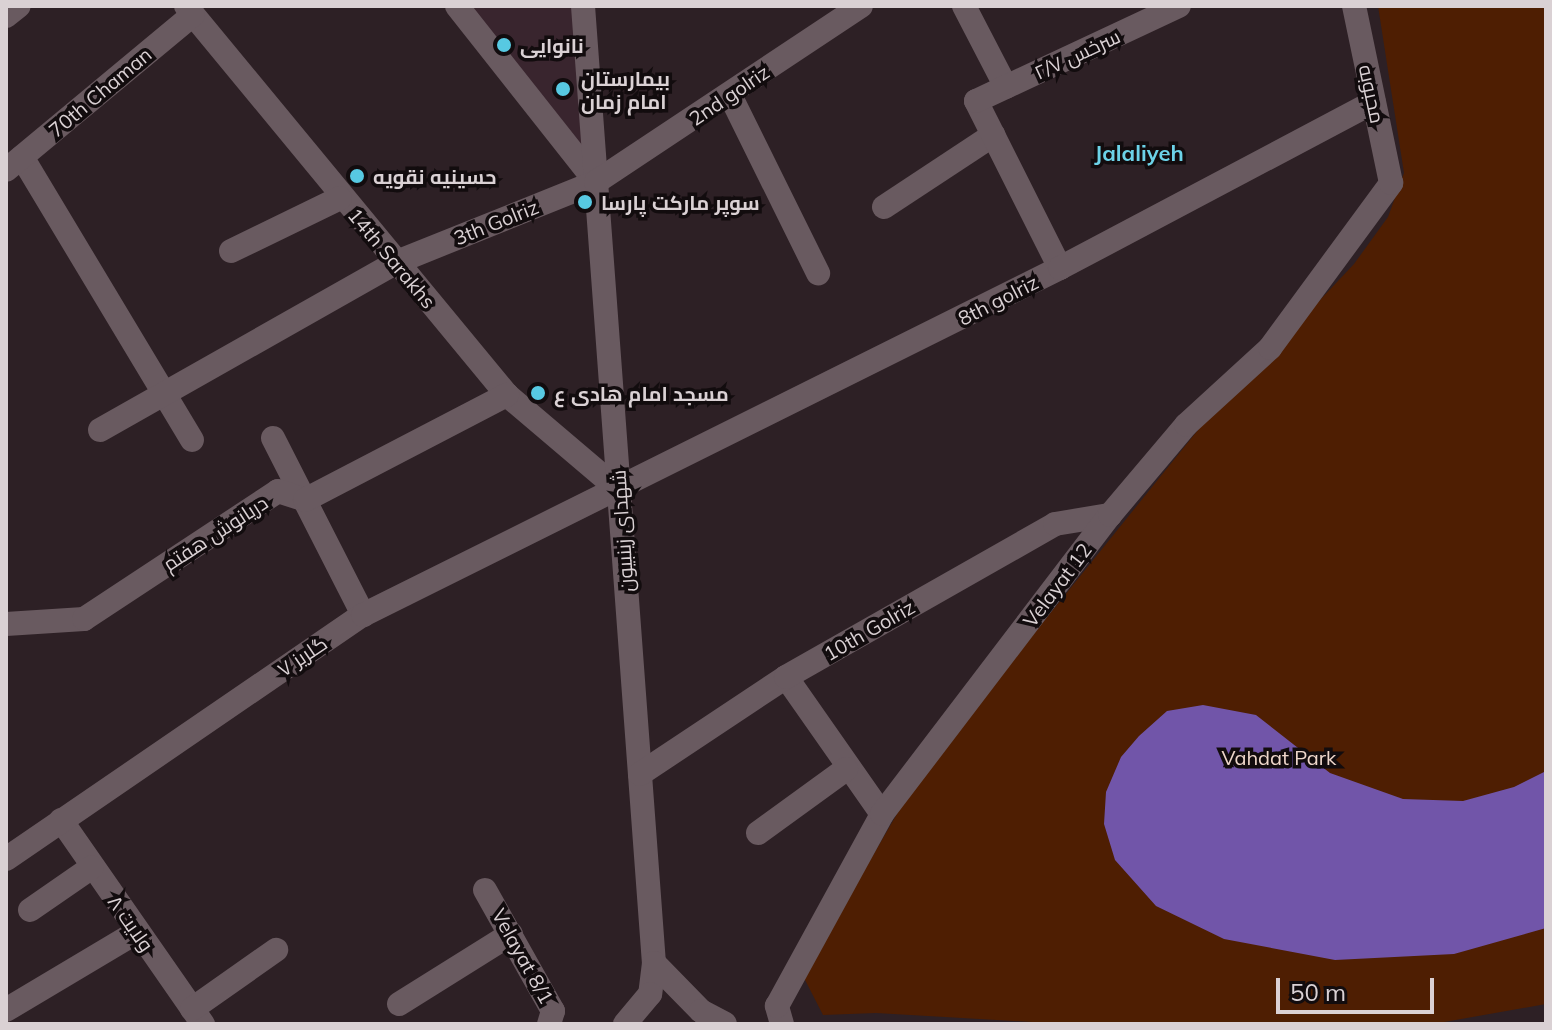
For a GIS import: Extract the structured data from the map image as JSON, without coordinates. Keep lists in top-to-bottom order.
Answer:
{
  "streets": {
    "street": [
      "سرخس ۲/۷",
      "70th Chaman",
      "محبوبه",
      "2nd golriz",
      "3th Golriz",
      "14th Sarakhs",
      "8th golriz",
      "شهدای زینبیون",
      "دریانوش هفتم",
      "Velayat 12",
      "10th Golriz",
      "گلریز ۷",
      "ولایت ۸",
      "Velayat 8/1"
    ]
  },
  "crossings": [
    ["70th Chaman", "14th Sarakhs"],
    ["محبوبه", "8th golriz"],
    ["محبوبه", "Velayat 12"],
    ["2nd golriz", "3th Golriz"],
    ["2nd golriz", "شهدای زینبیون"],
    ["3th Golriz", "14th Sarakhs"],
    ["3th Golriz", "شهدای زینبیون"],
    ["14th Sarakhs", "8th golriz"],
    ["14th Sarakhs", "شهدای زینبیون"],
    ["14th Sarakhs", "گلریز ۷"],
    ["8th golriz", "شهدای زینبیون"],
    ["8th golriz", "گلریز ۷"],
    ["شهدای زینبیون", "10th Golriz"],
    ["شهدای زینبیون", "گلریز ۷"],
    ["Velayat 12", "10th Golriz"],
    ["گلریز ۷", "ولایت ۸"]
  ],
  "districts": ["Jalaliyeh"],
  "parks": ["Vahdat Park"],
  "places": [
    "نانوایی",
    "بیمارستان امام زمان",
    "حسینیه نقویه",
    "سوپر مارکت پارسا",
    "مسجد امام هادی ع"
  ],
  "scale_bar": "50 m"
}
